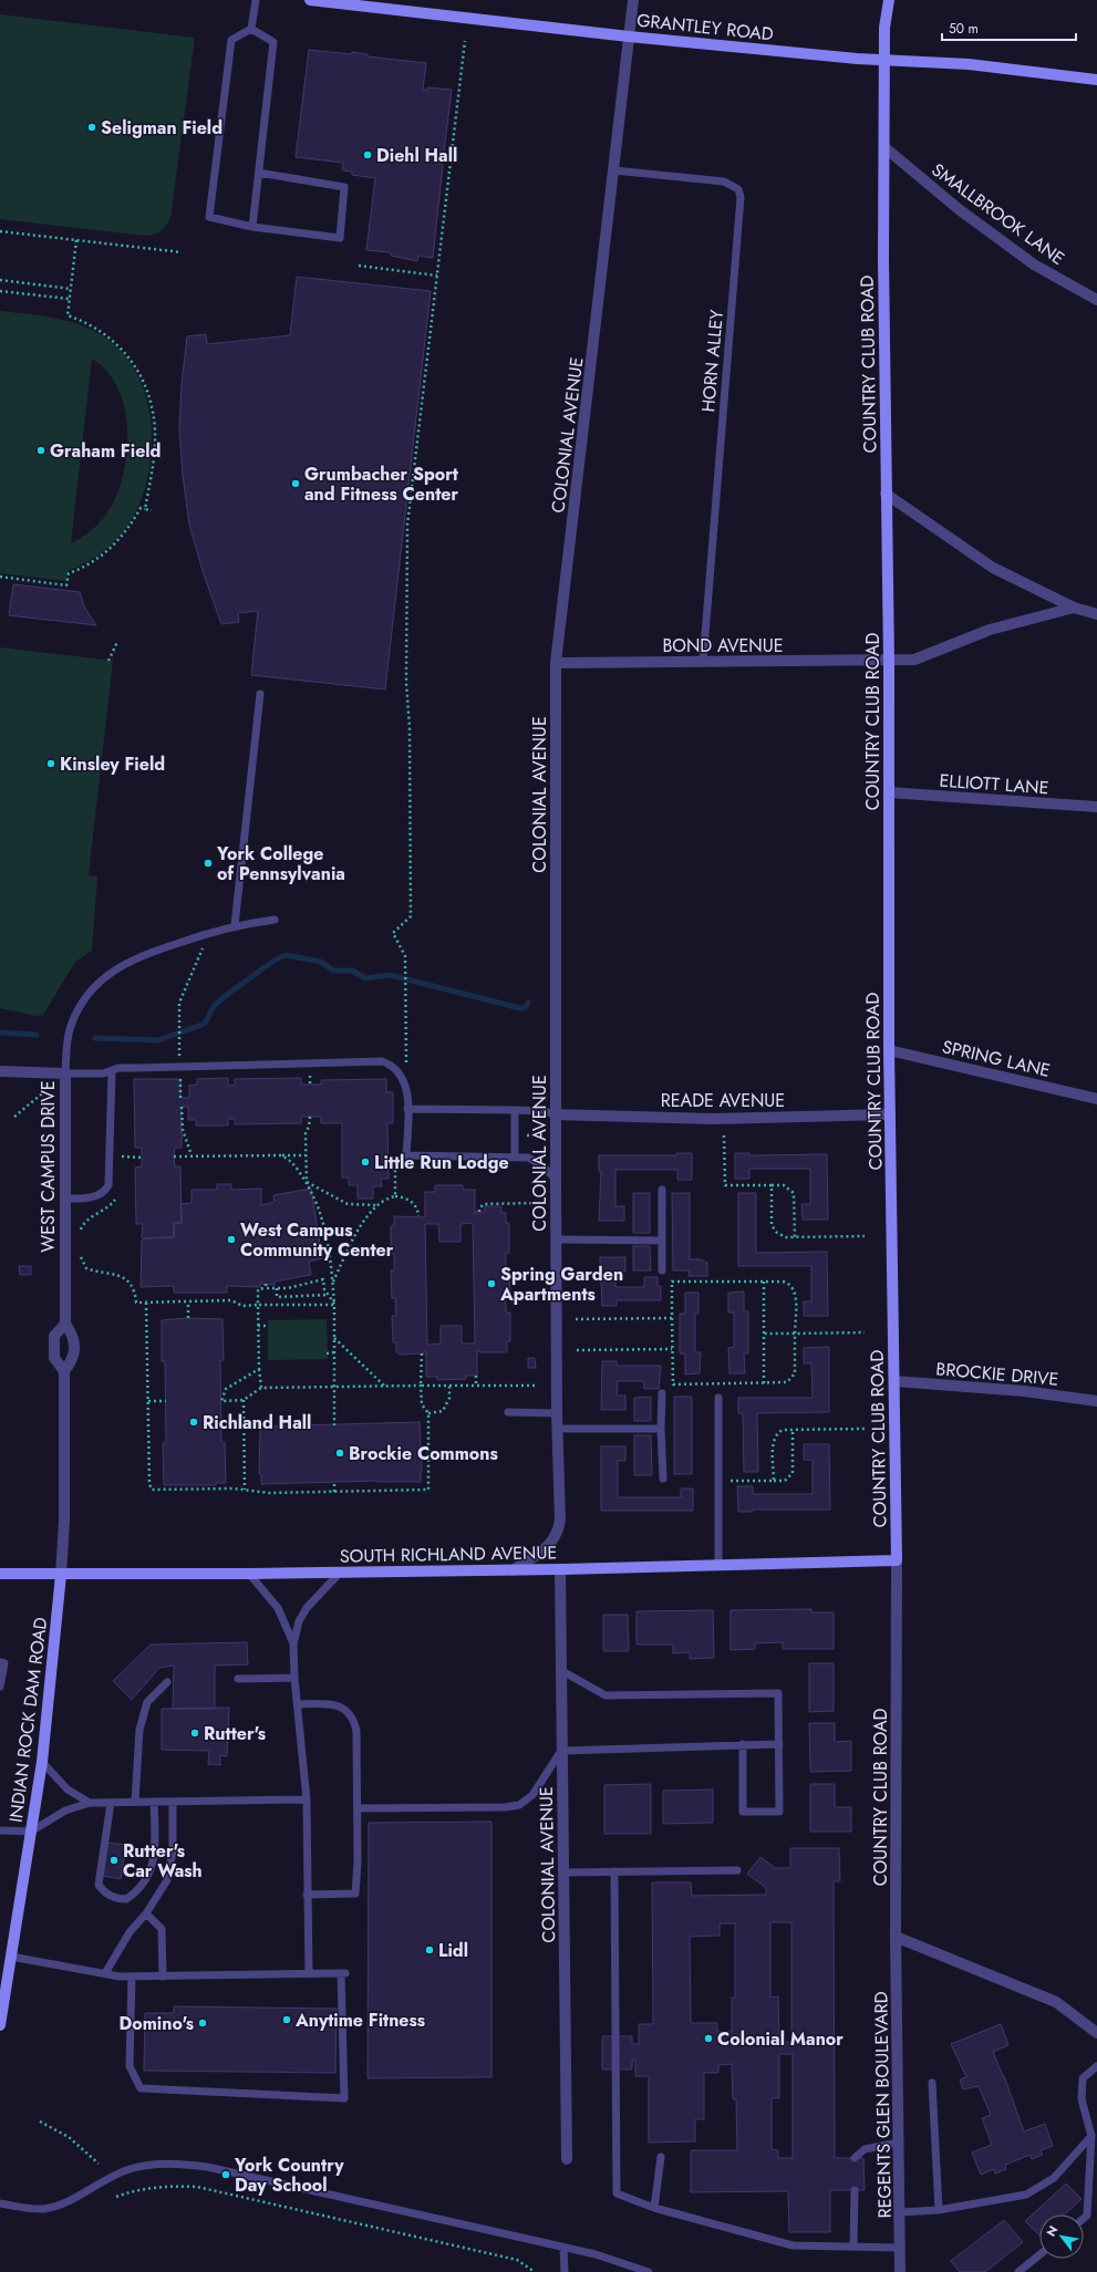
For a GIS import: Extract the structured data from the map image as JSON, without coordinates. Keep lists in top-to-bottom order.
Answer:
{
  "streets": {
    "main road": [
      "GRANTLEY ROAD",
      "COUNTRY CLUB ROAD",
      "SOUTH RICHLAND AVENUE",
      "INDIAN ROCK DAM ROAD"
    ],
    "street": [
      "SMALLBROOK LANE",
      "COLONIAL AVENUE",
      "BOND AVENUE",
      "ELLIOTT LANE",
      "SPRING LANE",
      "READE AVENUE",
      "WEST CAMPUS DRIVE",
      "BROCKIE DRIVE",
      "REGENTS GLEN BOULEVARD"
    ],
    "lane": ["HORN ALLEY"]
  },
  "crossings": [
    ["GRANTLEY ROAD", "COUNTRY CLUB ROAD"],
    ["GRANTLEY ROAD", "COLONIAL AVENUE"],
    ["SMALLBROOK LANE", "COUNTRY CLUB ROAD"],
    ["HORN ALLEY", "COLONIAL AVENUE"],
    ["HORN ALLEY", "BOND AVENUE"],
    ["COUNTRY CLUB ROAD", "BOND AVENUE"],
    ["COUNTRY CLUB ROAD", "ELLIOTT LANE"],
    ["COUNTRY CLUB ROAD", "SPRING LANE"],
    ["COUNTRY CLUB ROAD", "READE AVENUE"],
    ["COUNTRY CLUB ROAD", "BROCKIE DRIVE"],
    ["COUNTRY CLUB ROAD", "SOUTH RICHLAND AVENUE"],
    ["COUNTRY CLUB ROAD", "REGENTS GLEN BOULEVARD"],
    ["COLONIAL AVENUE", "BOND AVENUE"],
    ["COLONIAL AVENUE", "READE AVENUE"],
    ["COLONIAL AVENUE", "SOUTH RICHLAND AVENUE"],
    ["WEST CAMPUS DRIVE", "SOUTH RICHLAND AVENUE"],
    ["WEST CAMPUS DRIVE", "INDIAN ROCK DAM ROAD"],
    ["SOUTH RICHLAND AVENUE", "INDIAN ROCK DAM ROAD"]
  ],
  "places": [
    "Seligman Field",
    "Diehl Hall",
    "Graham Field",
    "Grumbacher Sport and Fitness Center",
    "Kinsley Field",
    "York College of Pennsylvania",
    "Little Run Lodge",
    "West Campus Community Center",
    "Spring Garden Apartments",
    "Richland Hall",
    "Brockie Commons",
    "Rutter's",
    "Rutter's Car Wash",
    "Lidl",
    "Anytime Fitness",
    "Domino's",
    "Colonial Manor",
    "York Country Day School"
  ],
  "scale_bar": "50 m",
  "north": "top left"
}
